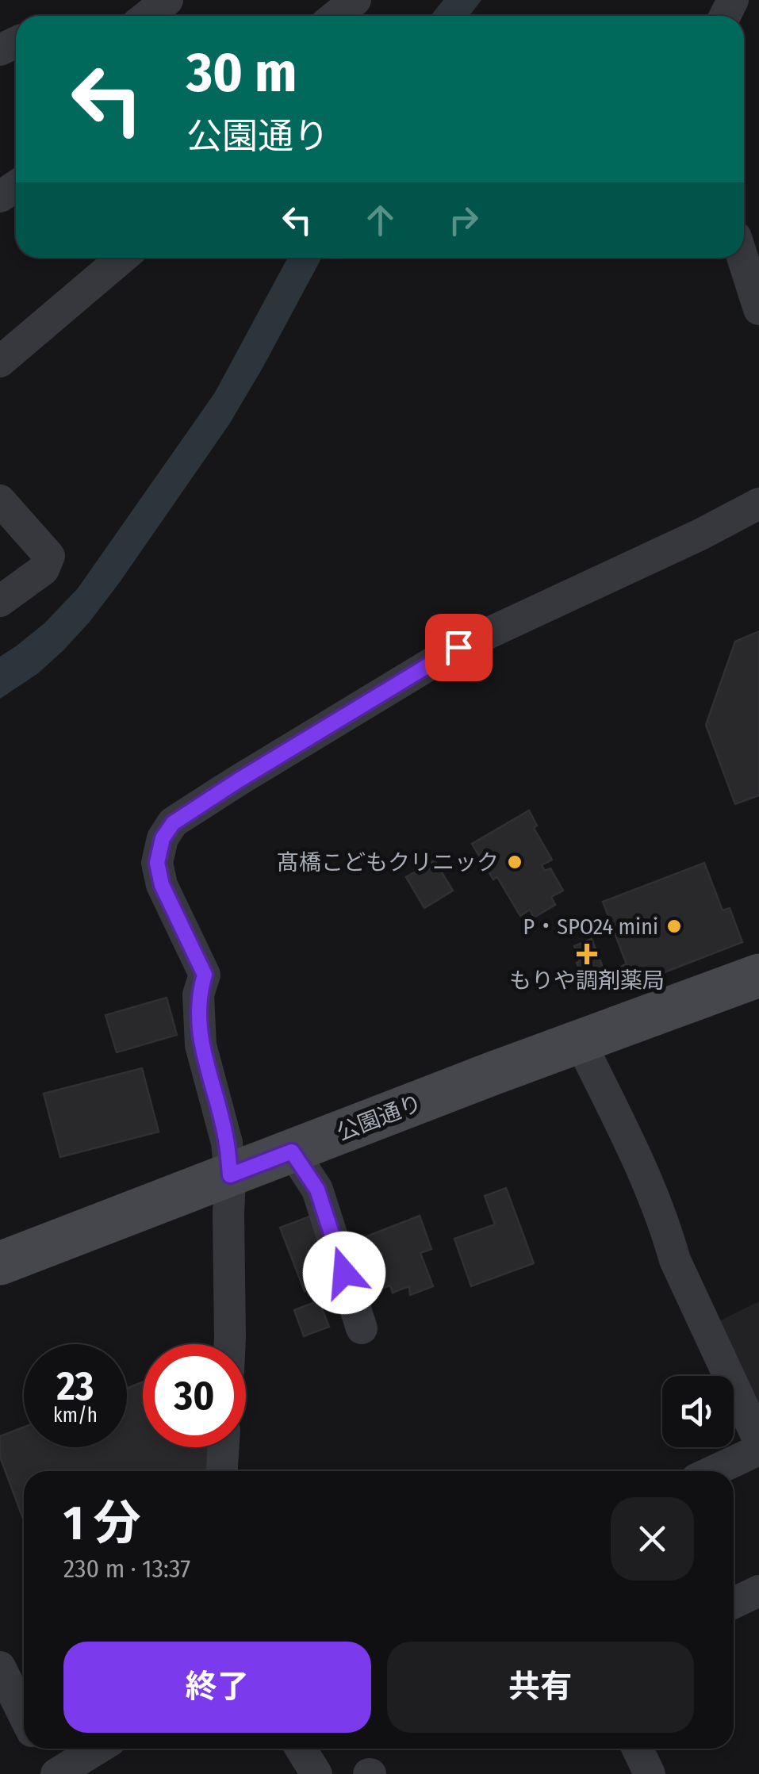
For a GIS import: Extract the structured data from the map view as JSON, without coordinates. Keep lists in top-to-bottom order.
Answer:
{
  "streets": {
    "street": ["公園通り"]
  },
  "places": {
    "other": ["髙橋こどもクリニック", "P・SPO24 mini"],
    "health": ["もりや調剤薬局"]
  },
  "page": {
    "turn": ["30 m", "公園通り"],
    "speed": "23 km/h",
    "limit": "30",
    "heading": ["1 分", "230 m · 13:37"],
    "buttons": ["終了", "共有"]
  }
}
